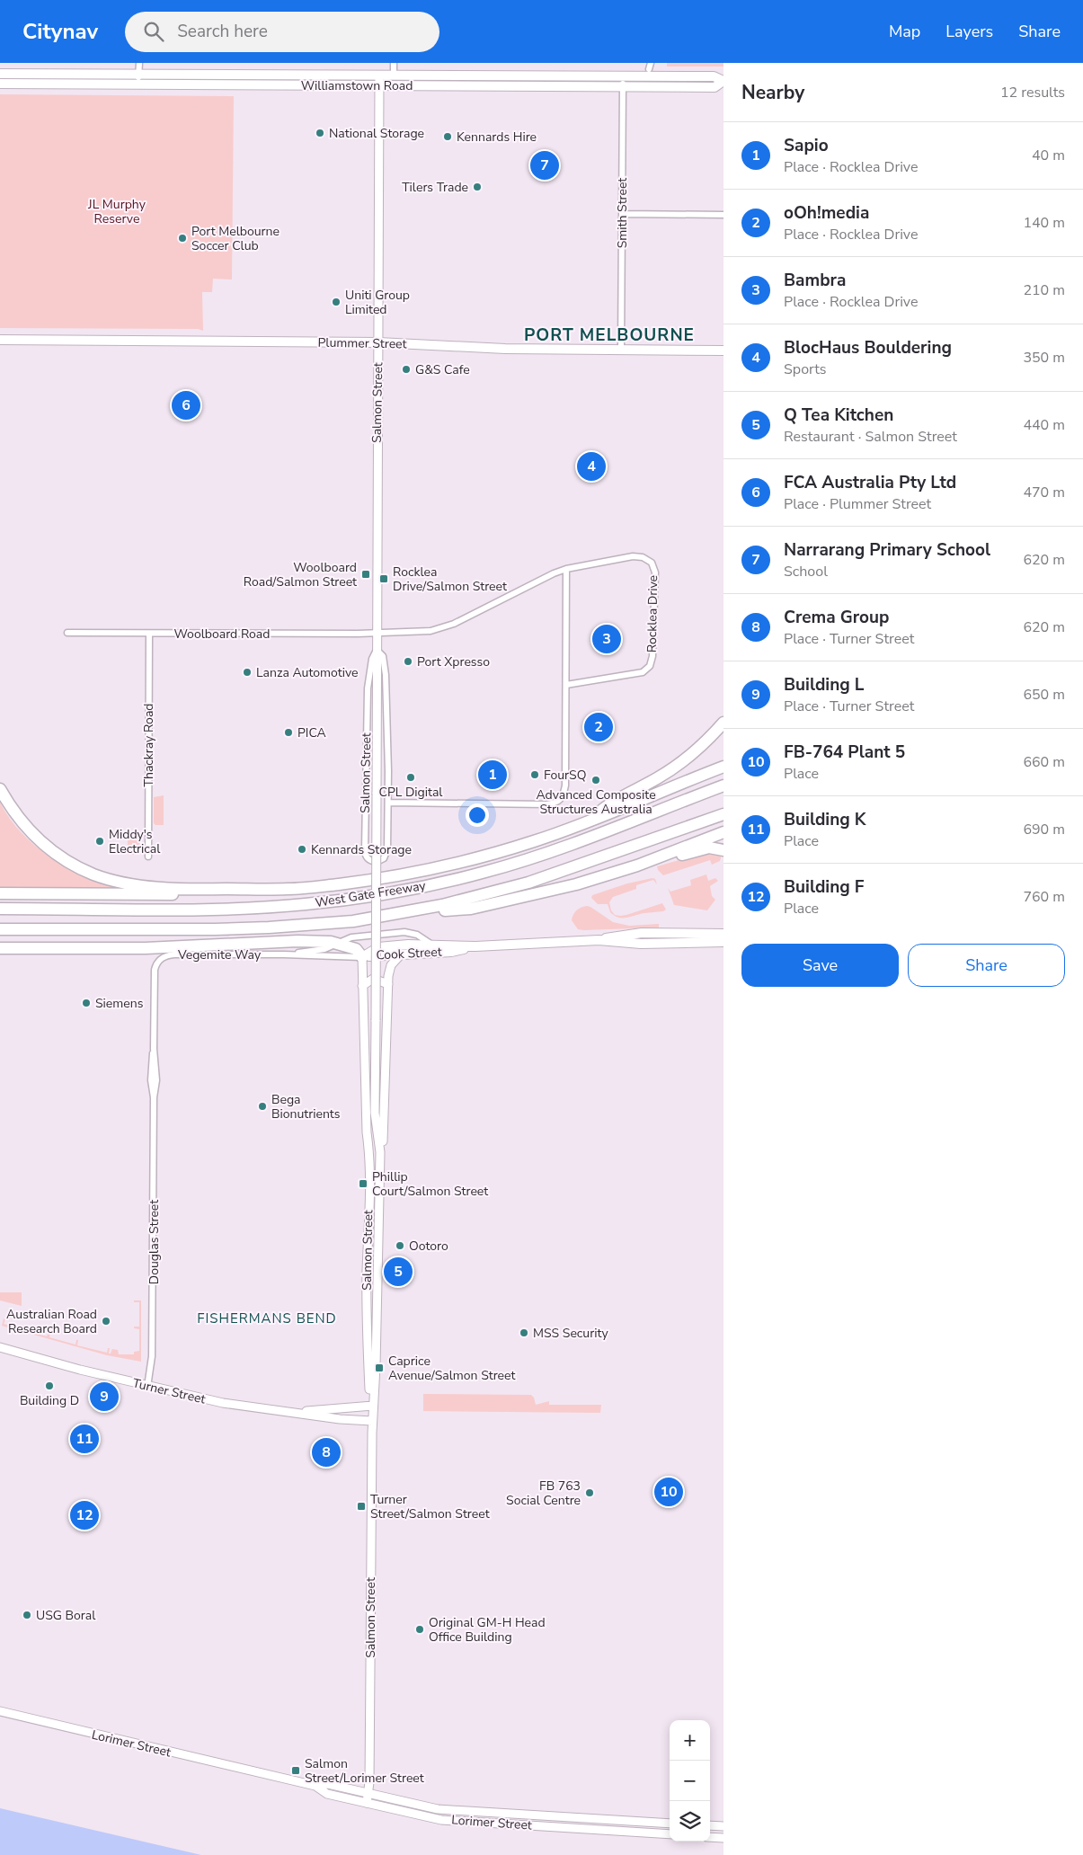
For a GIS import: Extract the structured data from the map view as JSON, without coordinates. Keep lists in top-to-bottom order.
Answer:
{
  "streets": {
    "highway": ["West Gate Freeway"],
    "main road": ["Williamstown Road", "Plummer Street", "Cook Street"],
    "street": [
      "Smith Street",
      "Salmon Street",
      "Rocklea Drive",
      "Woolboard Road",
      "Thackray Road",
      "Vegemite Way",
      "Douglas Street",
      "Turner Street",
      "Lorimer Street"
    ]
  },
  "crossings": [
    ["Williamstown Road", "Smith Street"],
    ["Williamstown Road", "Salmon Street"],
    ["Smith Street", "Plummer Street"],
    ["Plummer Street", "Salmon Street"],
    ["Salmon Street", "Rocklea Drive"],
    ["Salmon Street", "Woolboard Road"],
    ["Salmon Street", "Cook Street"],
    ["Salmon Street", "Vegemite Way"],
    ["Salmon Street", "Turner Street"],
    ["Salmon Street", "Lorimer Street"],
    ["Rocklea Drive", "Woolboard Road"],
    ["Woolboard Road", "Thackray Road"],
    ["Cook Street", "Vegemite Way"],
    ["Vegemite Way", "Douglas Street"],
    ["Douglas Street", "Turner Street"]
  ],
  "districts": ["PORT MELBOURNE", "FISHERMANS BEND"],
  "parks": ["JL Murphy Reserve"],
  "places": {
    "other": [
      "National Storage",
      "Kennards Hire",
      "Tilers Trade",
      "Port Melbourne Soccer Club",
      "Uniti Group Limited",
      "G&S Cafe",
      "Port Xpresso",
      "Lanza Automotive",
      "PICA",
      "FourSQ",
      "CPL Digital",
      "Advanced Composite Structures Australia",
      "Middy's Electrical",
      "Kennards Storage",
      "Siemens",
      "Bega Bionutrients",
      "Ootoro",
      "Australian Road Research Board",
      "MSS Security",
      "Building D",
      "FB 763 Social Centre",
      "USG Boral",
      "Original GM-H Head Office Building"
    ],
    "transit": [
      "Woolboard Road/Salmon Street",
      "Rocklea Drive/Salmon Street",
      "Phillip Court/Salmon Street",
      "Caprice Avenue/Salmon Street",
      "Turner Street/Salmon Street",
      "Salmon Street/Lorimer Street"
    ]
  },
  "page": {
    "header": "Citynav",
    "search": "Search here",
    "nav": ["Map", "Layers", "Share"],
    "heading": ["Nearby", "12 results"],
    "list": [
      {
        "mark": "1",
        "name": "Sapio",
        "note": "Place · Rocklea Drive",
        "value": "40 m"
      },
      {
        "mark": "2",
        "name": "oOh!media",
        "note": "Place · Rocklea Drive",
        "value": "140 m"
      },
      {
        "mark": "3",
        "name": "Bambra",
        "note": "Place · Rocklea Drive",
        "value": "210 m"
      },
      {
        "mark": "4",
        "name": "BlocHaus Bouldering",
        "note": "Sports",
        "value": "350 m"
      },
      {
        "mark": "5",
        "name": "Q Tea Kitchen",
        "note": "Restaurant · Salmon Street",
        "value": "440 m"
      },
      {
        "mark": "6",
        "name": "FCA Australia Pty Ltd",
        "note": "Place · Plummer Street",
        "value": "470 m"
      },
      {
        "mark": "7",
        "name": "Narrarang Primary School",
        "note": "School",
        "value": "620 m"
      },
      {
        "mark": "8",
        "name": "Crema Group",
        "note": "Place · Turner Street",
        "value": "620 m"
      },
      {
        "mark": "9",
        "name": "Building L",
        "note": "Place · Turner Street",
        "value": "650 m"
      },
      {
        "mark": "10",
        "name": "FB-764 Plant 5",
        "note": "Place",
        "value": "660 m"
      },
      {
        "mark": "11",
        "name": "Building K",
        "note": "Place",
        "value": "690 m"
      },
      {
        "mark": "12",
        "name": "Building F",
        "note": "Place",
        "value": "760 m"
      }
    ],
    "pins": [
      "7",
      "6",
      "4",
      "3",
      "2",
      "1",
      "5",
      "9",
      "11",
      "8",
      "10",
      "12"
    ],
    "buttons": ["Save", "Share"],
    "map_buttons": ["+", "−"]
  }
}
